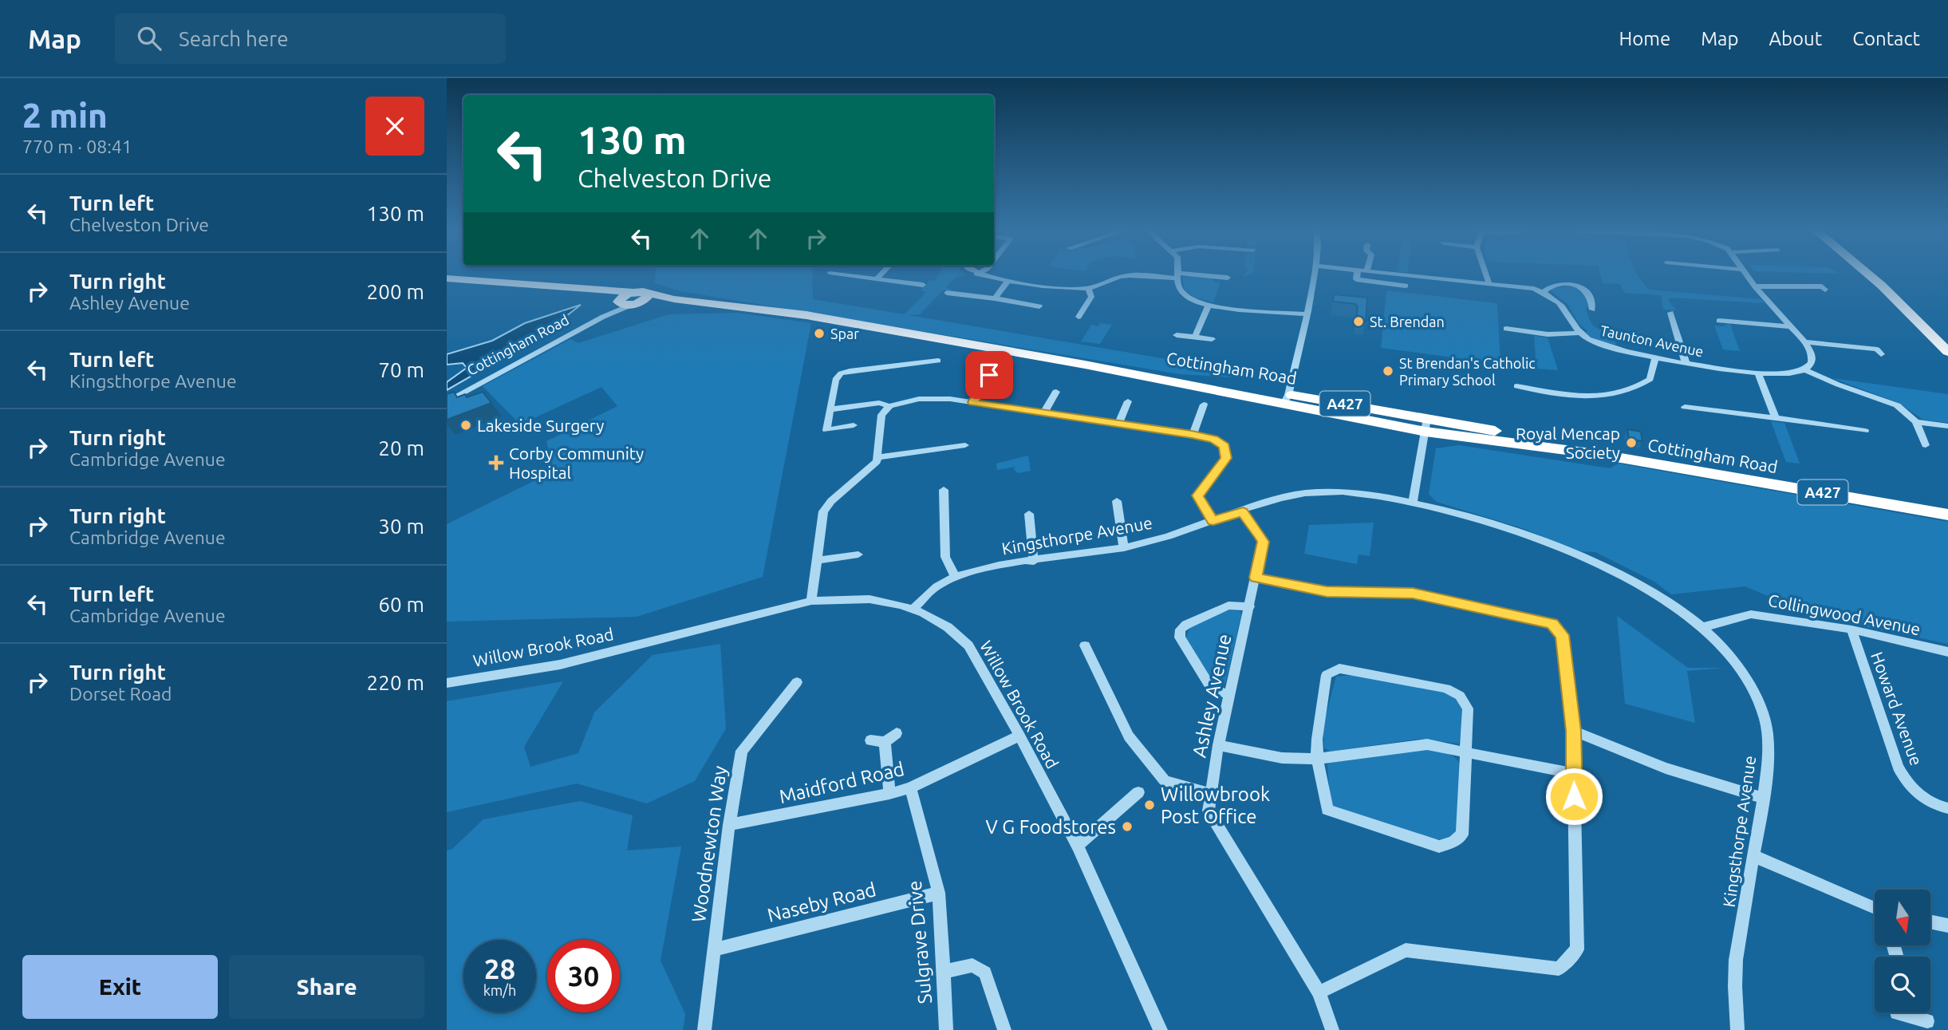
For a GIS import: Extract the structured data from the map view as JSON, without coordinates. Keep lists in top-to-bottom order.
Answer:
{
  "streets": {
    "highway": ["Cottingham Road", "A427"],
    "street": [
      "Taunton Avenue",
      "Kingsthorpe Avenue",
      "Collingwood Avenue",
      "Willow Brook Road",
      "Ashley Avenue",
      "Howard Avenue",
      "Maidford Road",
      "Woodnewton Way",
      "Naseby Road",
      "Sulgrave Drive"
    ]
  },
  "crossings": [
    ["Cottingham Road", "A427"],
    ["Kingsthorpe Avenue", "Collingwood Avenue"],
    ["Kingsthorpe Avenue", "Willow Brook Road"],
    ["Kingsthorpe Avenue", "Ashley Avenue"],
    ["Collingwood Avenue", "Howard Avenue"],
    ["Willow Brook Road", "Maidford Road"],
    ["Maidford Road", "Woodnewton Way"],
    ["Maidford Road", "Sulgrave Drive"],
    ["Woodnewton Way", "Naseby Road"],
    ["Naseby Road", "Sulgrave Drive"]
  ],
  "places": {
    "other": [
      "St. Brendan",
      "Spar",
      "St Brendan's Catholic Primary School",
      "Lakeside Surgery",
      "Royal Mencap Society",
      "Willowbrook Post Office",
      "V G Foodstores"
    ],
    "health": ["Corby Community Hospital"]
  },
  "north": "bottom",
  "page": {
    "header": "Map",
    "search": "Search here",
    "nav": [
      "Home",
      "Map",
      "About",
      "Contact"
    ],
    "heading": ["2 min", "770 m · 08:41"],
    "turn": ["130 m", "Chelveston Drive"],
    "list": [
      {
        "name": "Turn left",
        "note": "Chelveston Drive",
        "value": "130 m"
      },
      {
        "name": "Turn right",
        "note": "Ashley Avenue",
        "value": "200 m"
      },
      {
        "name": "Turn left",
        "note": "Kingsthorpe Avenue",
        "value": "70 m"
      },
      {
        "name": "Turn right",
        "note": "Cambridge Avenue",
        "value": "20 m"
      },
      {
        "name": "Turn right",
        "note": "Cambridge Avenue",
        "value": "30 m"
      },
      {
        "name": "Turn left",
        "note": "Cambridge Avenue",
        "value": "60 m"
      },
      {
        "name": "Turn right",
        "note": "Dorset Road",
        "value": "220 m"
      }
    ],
    "speed": "28 km/h",
    "limit": "30",
    "buttons": ["Exit", "Share"]
  }
}
